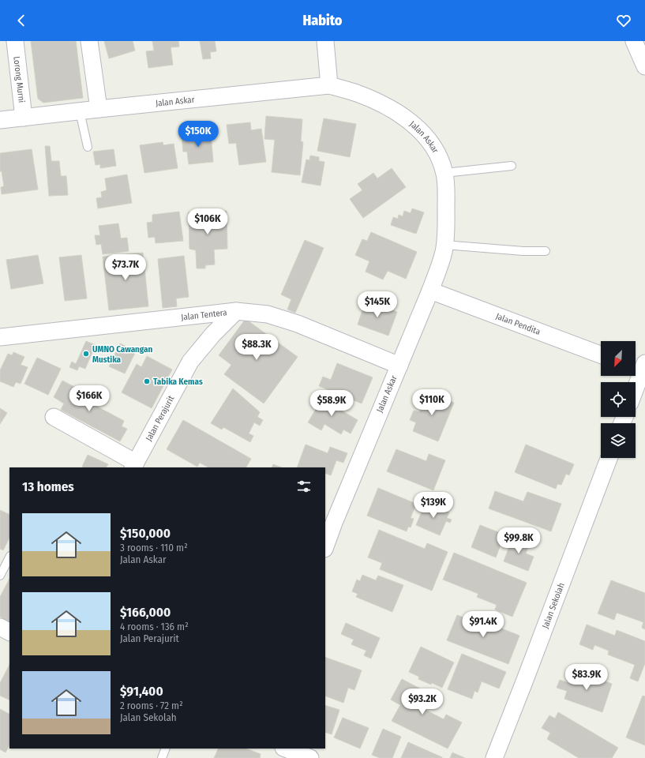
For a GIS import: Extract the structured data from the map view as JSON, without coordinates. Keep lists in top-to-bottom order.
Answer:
{
  "streets": {
    "street": [
      "Lorong Murni",
      "Jalan Askar",
      "Jalan Tentera",
      "Jalan Pendita",
      "Jalan Perajurit",
      "Jalan Sekolah"
    ]
  },
  "crossings": [
    ["Lorong Murni", "Jalan Askar"],
    ["Jalan Askar", "Jalan Tentera"],
    ["Jalan Askar", "Jalan Pendita"],
    ["Jalan Tentera", "Jalan Perajurit"]
  ],
  "places": ["UMNO Cawangan Mustika", "Tabika Kemas"],
  "north": "bottom left",
  "page": {
    "header": "Habito",
    "price": [
      "$150K",
      "$106K",
      "$73.7K",
      "$145K",
      "$88.3K",
      "$166K",
      "$110K",
      "$58.9K",
      "$139K",
      "$99.8K",
      "$91.4K",
      "$83.9K",
      "$93.2K"
    ],
    "heading": "13 homes",
    "list": [
      {
        "name": "$150,000",
        "note": "3 rooms · 110 m² · Jalan Askar"
      },
      {
        "name": "$166,000",
        "note": "4 rooms · 136 m² · Jalan Perajurit"
      },
      {
        "name": "$91,400",
        "note": "2 rooms · 72 m² · Jalan Sekolah"
      }
    ]
  }
}
